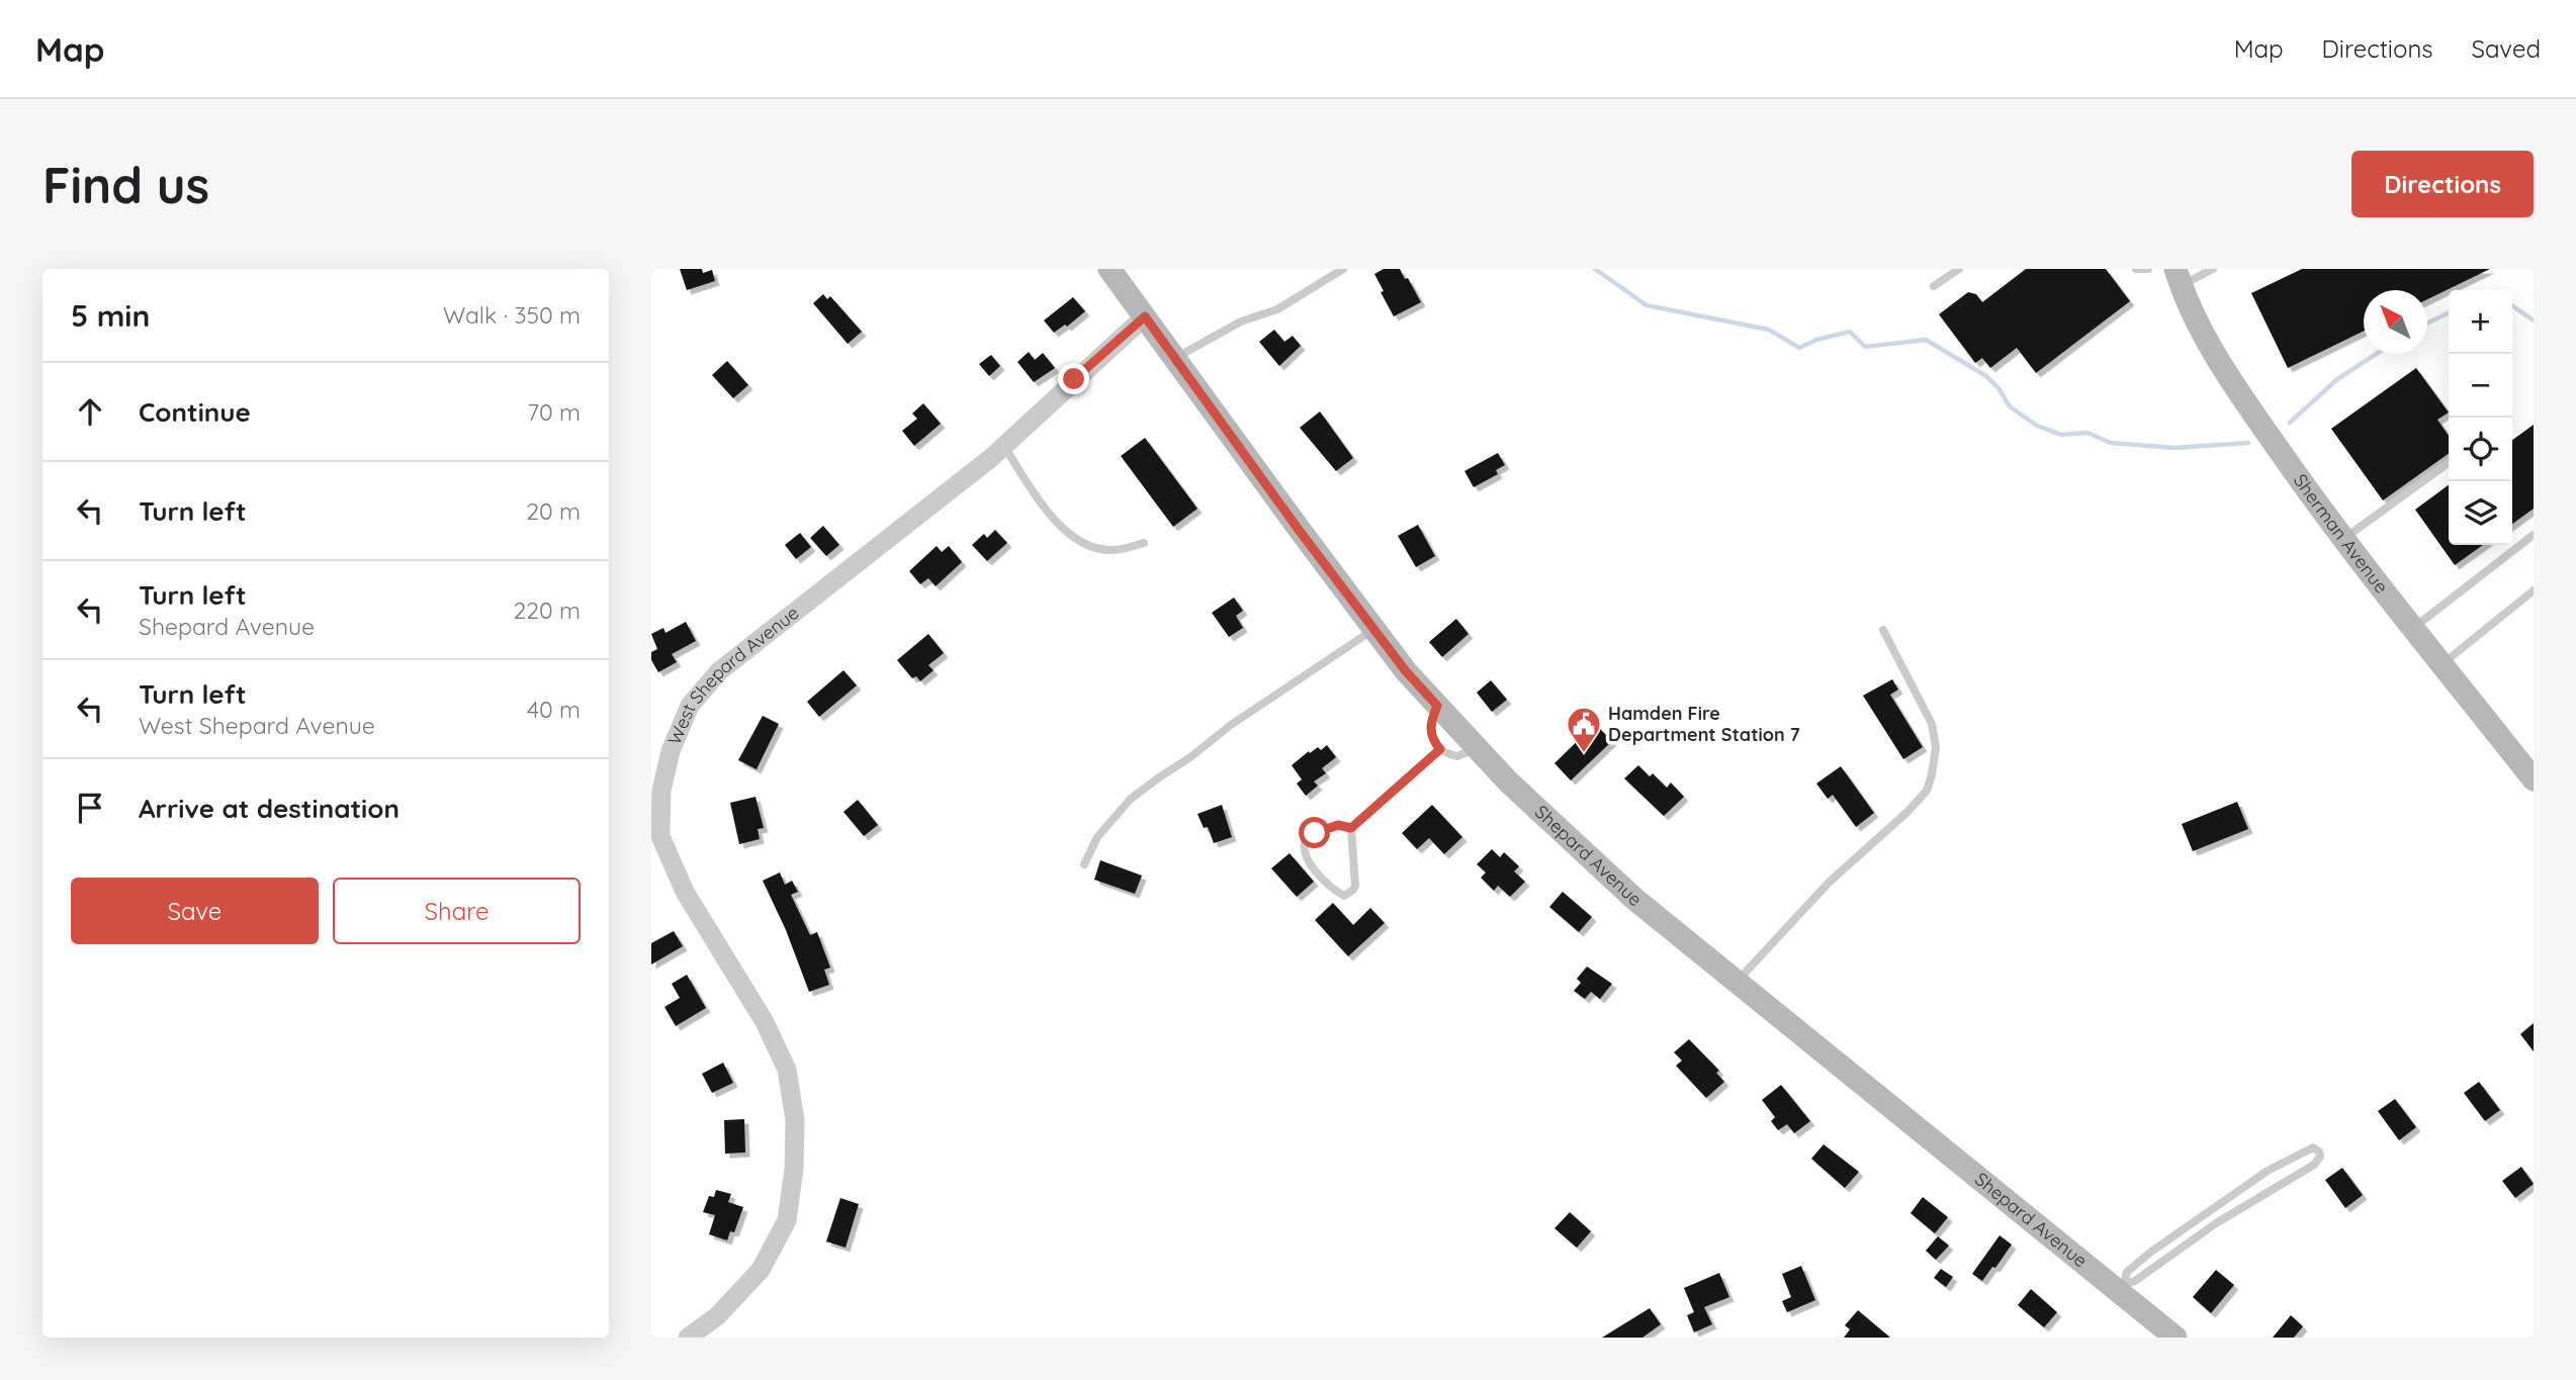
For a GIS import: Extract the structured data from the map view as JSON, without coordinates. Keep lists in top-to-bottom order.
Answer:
{
  "streets": {
    "main road": ["Sherman Avenue", "Shepard Avenue"],
    "street": ["West Shepard Avenue"]
  },
  "crossings": [
    ["West Shepard Avenue", "Shepard Avenue"]
  ],
  "places": {
    "public building": ["Hamden Fire Department Station 7"]
  },
  "north": "top left",
  "page": {
    "header": "Map",
    "nav": ["Map", "Directions", "Saved"],
    "buttons": [
      "Directions",
      ["Save", "Share"]
    ],
    "title": "Find us",
    "heading": ["5 min", "Walk · 350 m"],
    "map_buttons": ["+", "−"],
    "list": [
      ["Continue", "70 m"],
      ["Turn left", "20 m"],
      ["Turn left", "Shepard Avenue", "220 m"],
      ["Turn left", "West Shepard Avenue", "40 m"],
      "Arrive at destination"
    ]
  }
}
